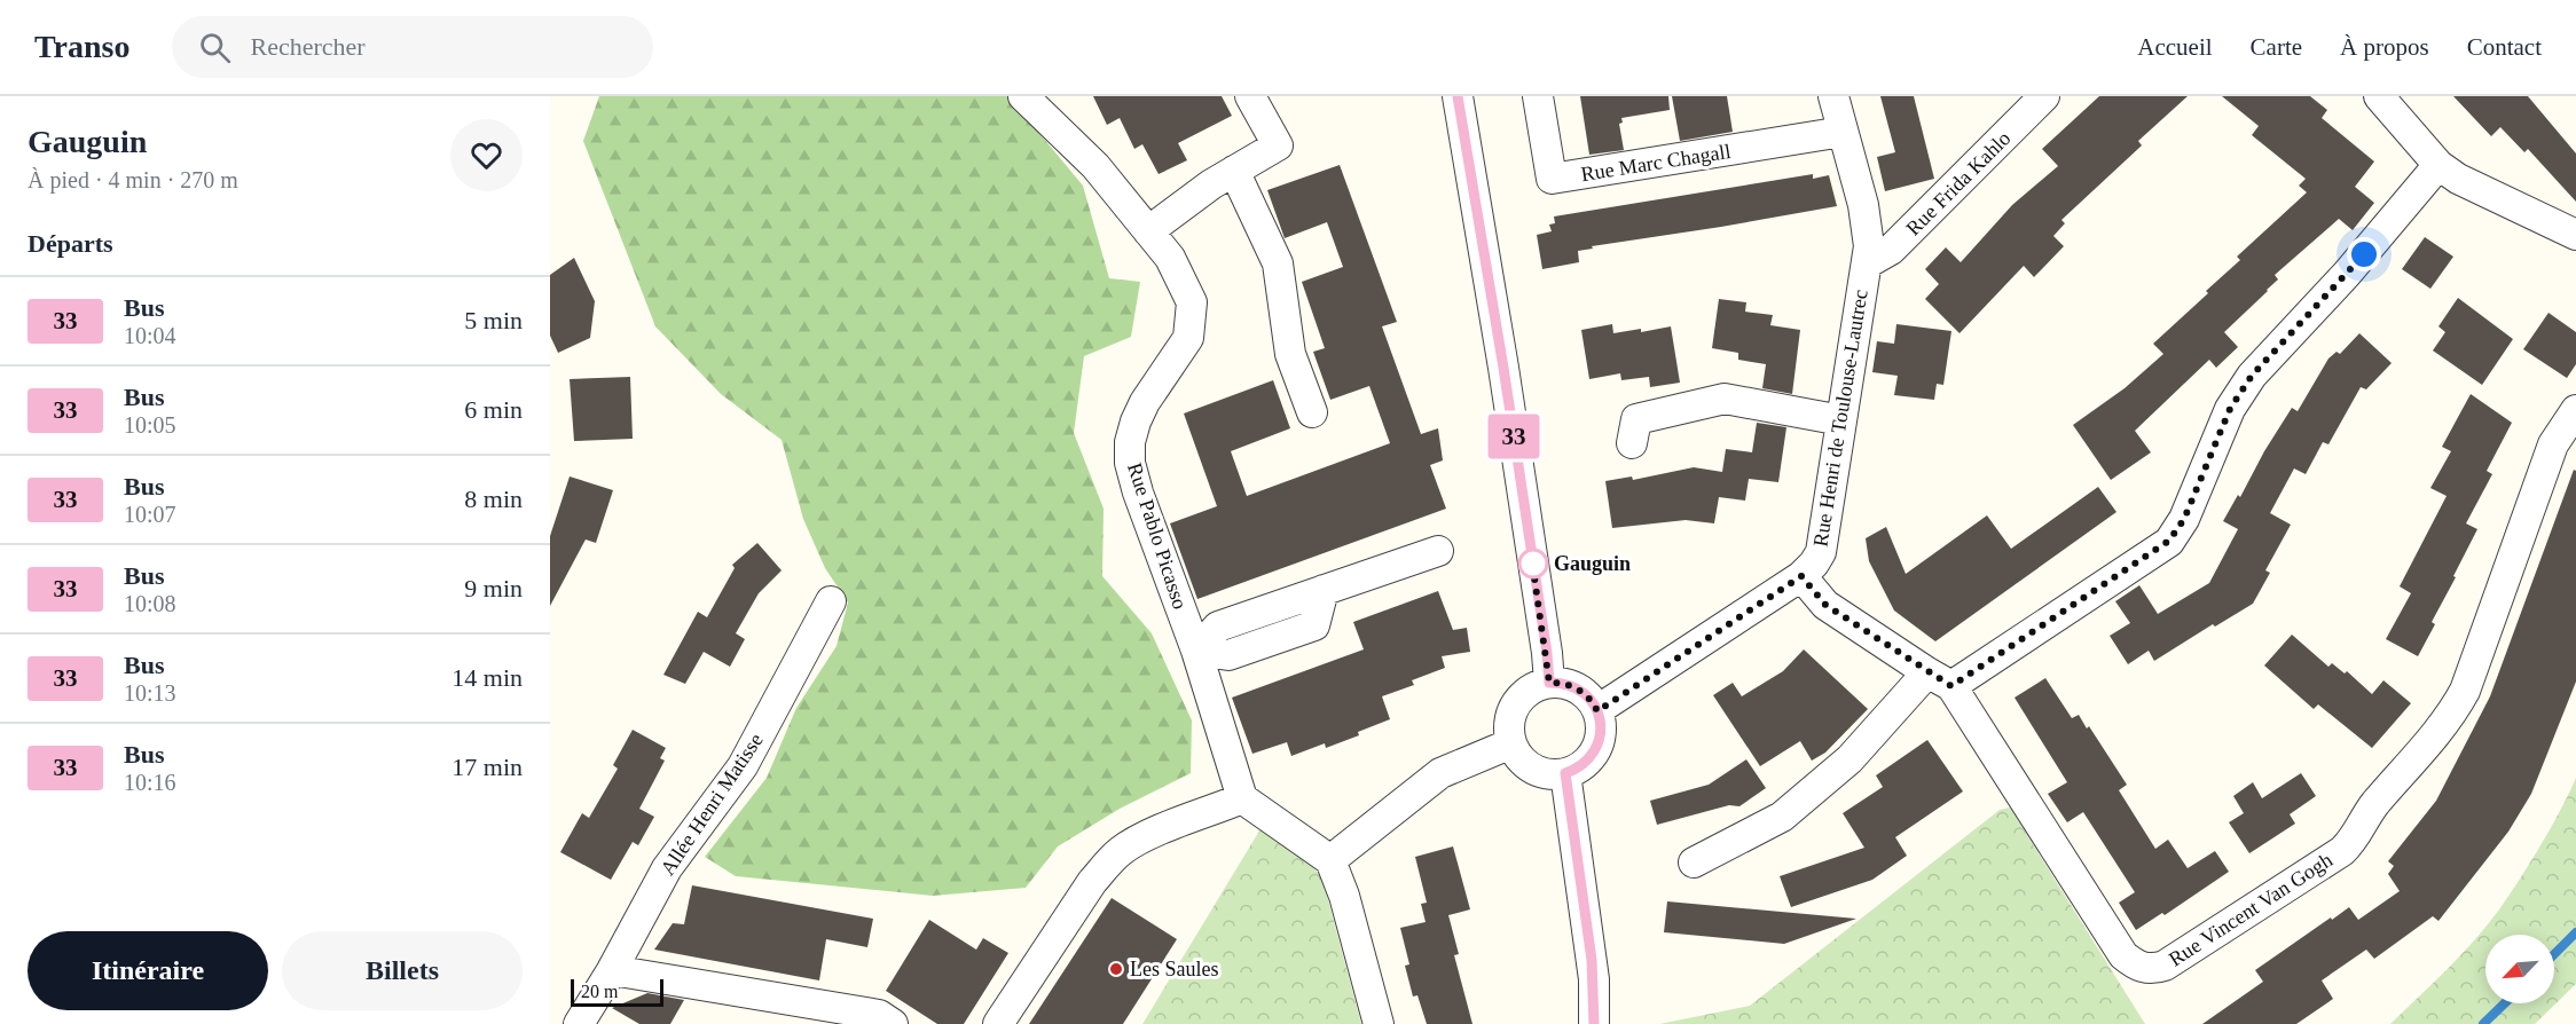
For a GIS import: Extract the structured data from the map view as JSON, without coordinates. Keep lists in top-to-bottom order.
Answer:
{
  "streets": {
    "street": [
      "Rue Marc Chagall",
      "Rue Frida Kahlo",
      "Rue Henri de Toulouse-Lautrec",
      "Rue Pablo Picasso",
      "Allée Henri Matisse",
      "Rue Vincent Van Gogh"
    ]
  },
  "crossings": [
    ["Rue Marc Chagall", "Rue Henri de Toulouse-Lautrec"],
    ["Rue Frida Kahlo", "Rue Henri de Toulouse-Lautrec"],
    ["Rue Henri de Toulouse-Lautrec", "Rue Vincent Van Gogh"]
  ],
  "places": ["Gauguin", "Les Saules"],
  "lines": ["bus line 33"],
  "scale_bar": "20 m",
  "north": "bottom left",
  "page": {
    "header": "Transo",
    "search": "Rechercher",
    "nav": [
      "Accueil",
      "Carte",
      "À propos",
      "Contact"
    ],
    "heading": [
      ["Gauguin", "À pied · 4 min · 270 m"],
      "Départs"
    ],
    "on_map": "33",
    "list": [
      {
        "mark": "33",
        "name": "Bus",
        "note": "10:04",
        "value": "5 min"
      },
      {
        "mark": "33",
        "name": "Bus",
        "note": "10:05",
        "value": "6 min"
      },
      {
        "mark": "33",
        "name": "Bus",
        "note": "10:07",
        "value": "8 min"
      },
      {
        "mark": "33",
        "name": "Bus",
        "note": "10:08",
        "value": "9 min"
      },
      {
        "mark": "33",
        "name": "Bus",
        "note": "10:13",
        "value": "14 min"
      },
      {
        "mark": "33",
        "name": "Bus",
        "note": "10:16",
        "value": "17 min"
      }
    ],
    "buttons": ["Itinéraire", "Billets"],
    "scale": "20 m"
  }
}
